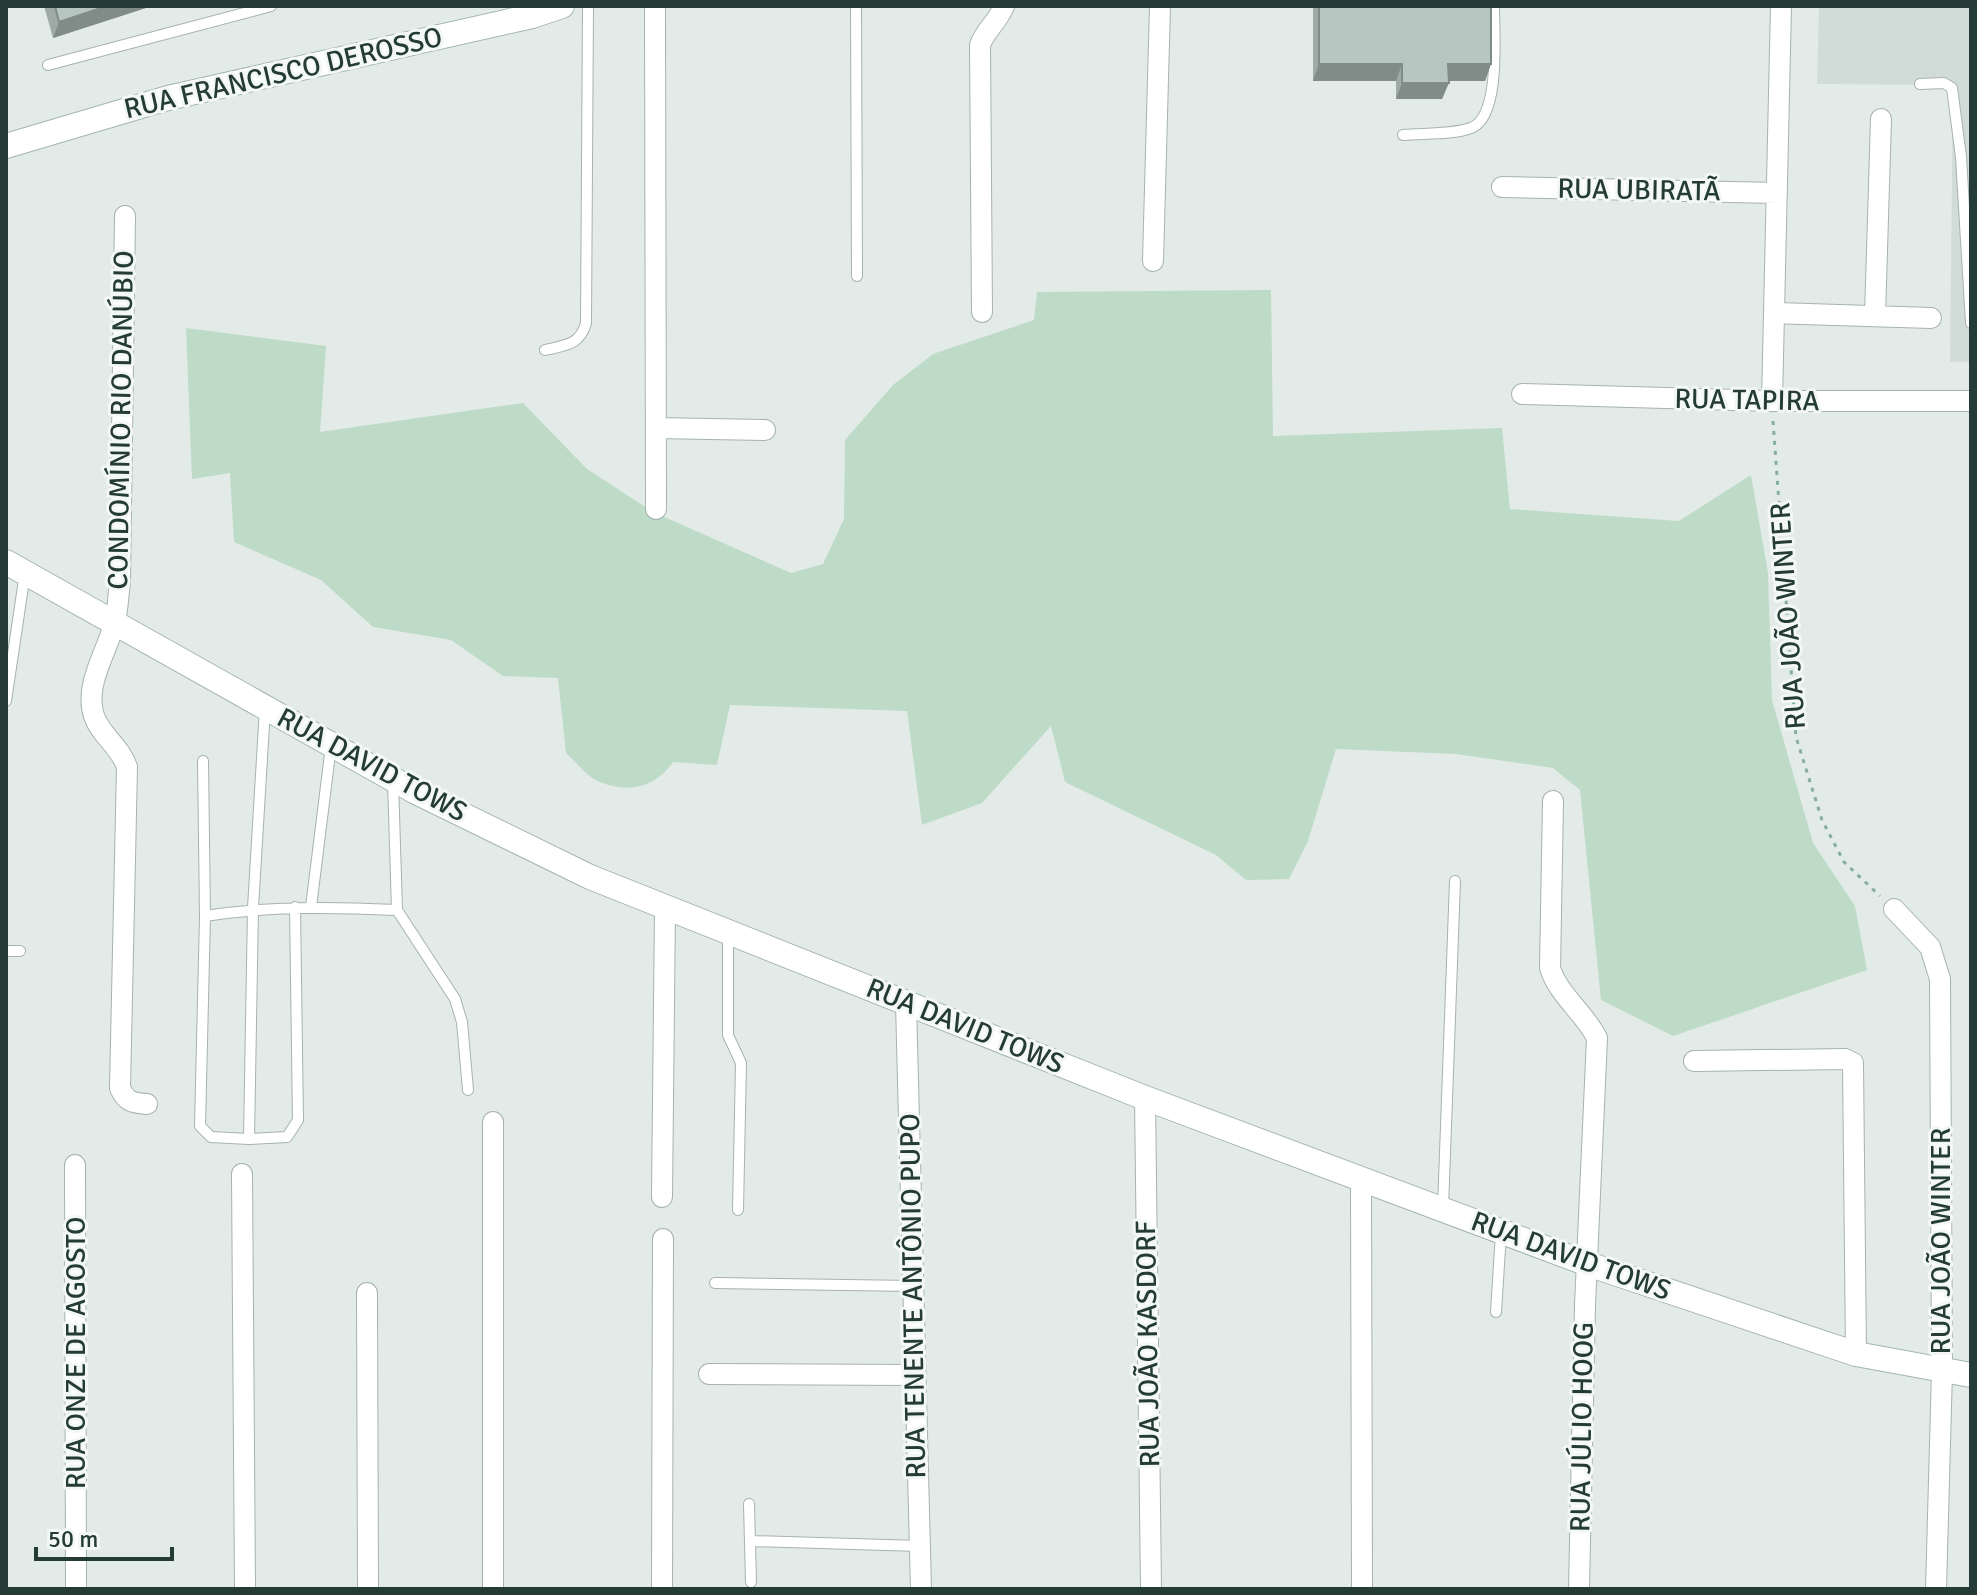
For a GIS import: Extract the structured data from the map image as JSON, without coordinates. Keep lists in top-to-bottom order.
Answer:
{
  "streets": {
    "street": [
      "RUA FRANCISCO DEROSSO",
      "RUA UBIRATÃ",
      "RUA TAPIRA",
      "CONDOMÍNIO RIO DANÚBIO",
      "RUA JOÃO WINTER",
      "RUA DAVID TOWS",
      "RUA TENENTE ANTÔNIO PUPO",
      "RUA JOÃO KASDORF",
      "RUA ONZE DE AGOSTO",
      "RUA JÚLIO HOOG"
    ]
  },
  "crossings": [
    ["RUA TAPIRA", "RUA JOÃO WINTER"],
    ["CONDOMÍNIO RIO DANÚBIO", "RUA DAVID TOWS"],
    ["RUA JOÃO WINTER", "RUA DAVID TOWS"],
    ["RUA DAVID TOWS", "RUA TENENTE ANTÔNIO PUPO"],
    ["RUA DAVID TOWS", "RUA JOÃO KASDORF"],
    ["RUA DAVID TOWS", "RUA JÚLIO HOOG"]
  ],
  "scale_bar": "50 m"
}
